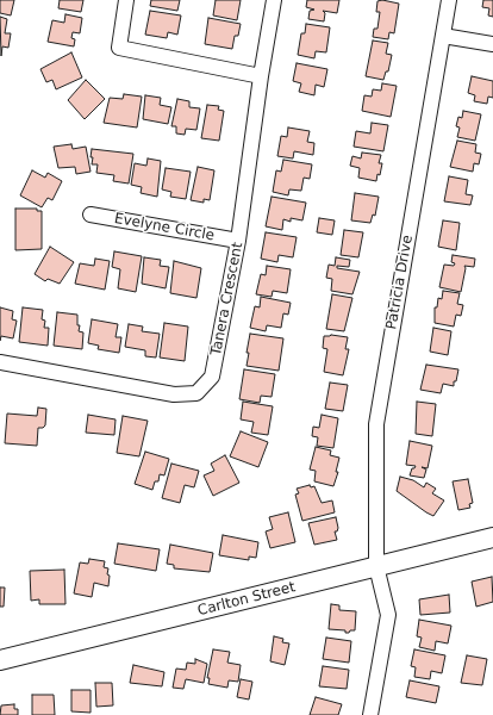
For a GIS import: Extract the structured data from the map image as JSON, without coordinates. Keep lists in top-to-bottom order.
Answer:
{
  "streets": {
    "main road": ["Carlton Street"],
    "street": ["Evelyne Circle", "Patricia Drive", "Tanera Crescent"]
  },
  "crossings": [
    ["Evelyne Circle", "Tanera Crescent"],
    ["Patricia Drive", "Carlton Street"]
  ]
}
